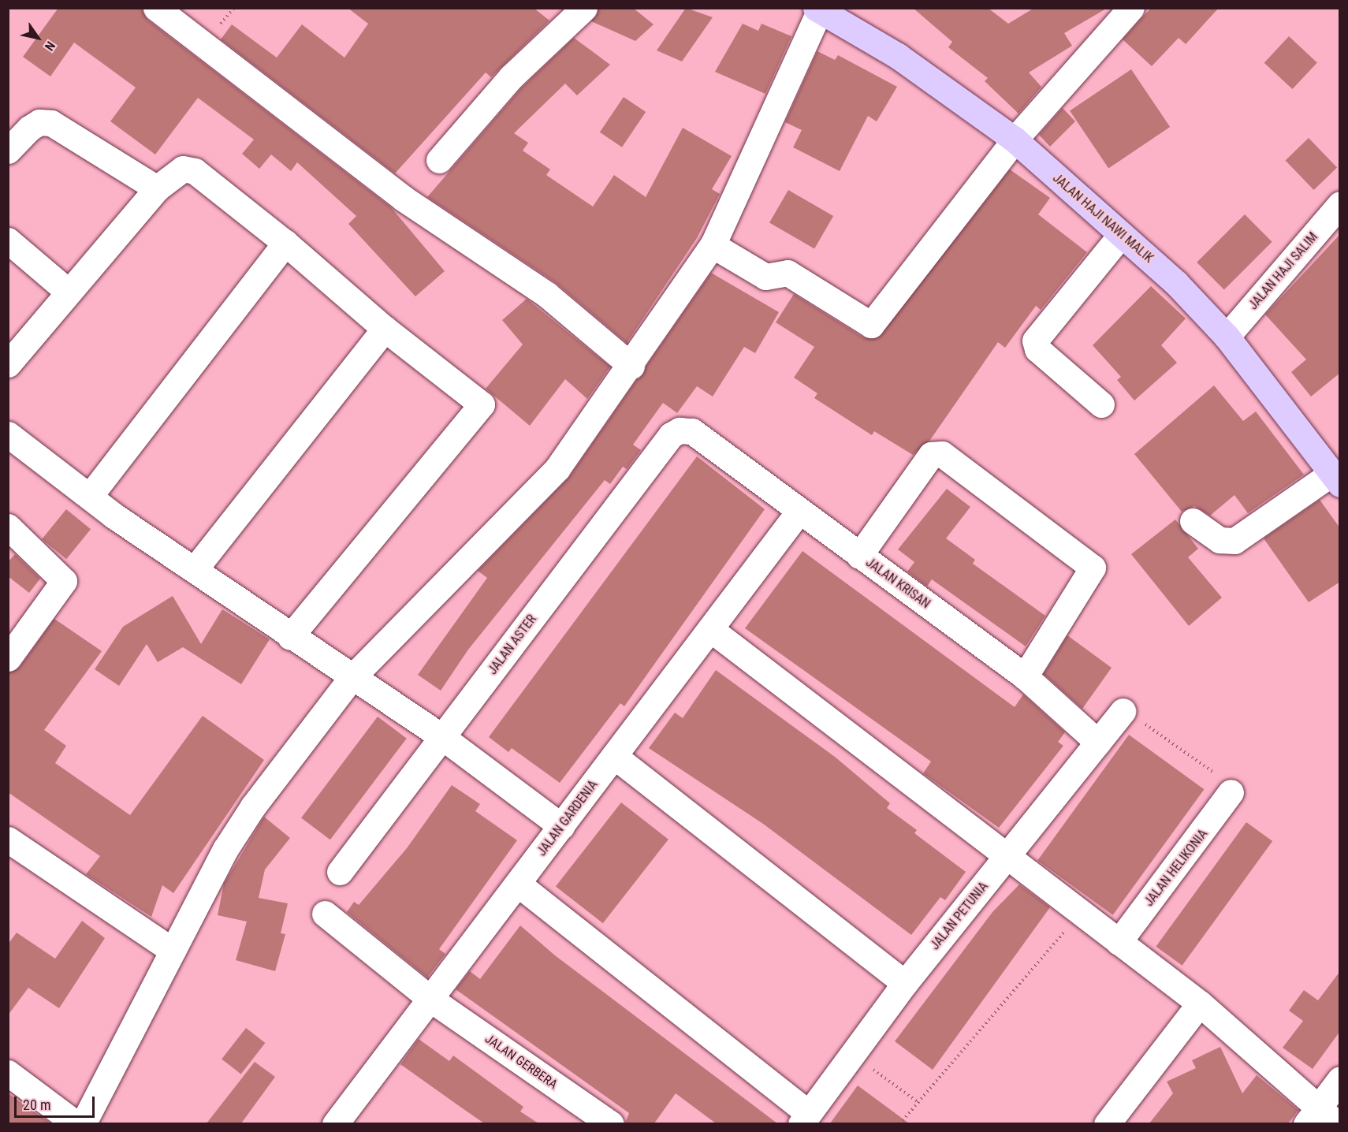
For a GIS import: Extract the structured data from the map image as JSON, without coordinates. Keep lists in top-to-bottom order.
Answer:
{
  "streets": {
    "main road": ["JALAN HAJI NAWI MALIK"],
    "street": [
      "JALAN HAJI SALIM",
      "JALAN KRISAN",
      "JALAN ASTER",
      "JALAN GARDENIA",
      "JALAN HELIKONIA",
      "JALAN PETUNIA",
      "JALAN GERBERA"
    ]
  },
  "crossings": [
    ["JALAN HAJI NAWI MALIK", "JALAN HAJI SALIM"],
    ["JALAN KRISAN", "JALAN ASTER"],
    ["JALAN KRISAN", "JALAN GARDENIA"],
    ["JALAN KRISAN", "JALAN PETUNIA"],
    ["JALAN GARDENIA", "JALAN GERBERA"]
  ],
  "scale_bar": "20 m",
  "north": "bottom right"
}
